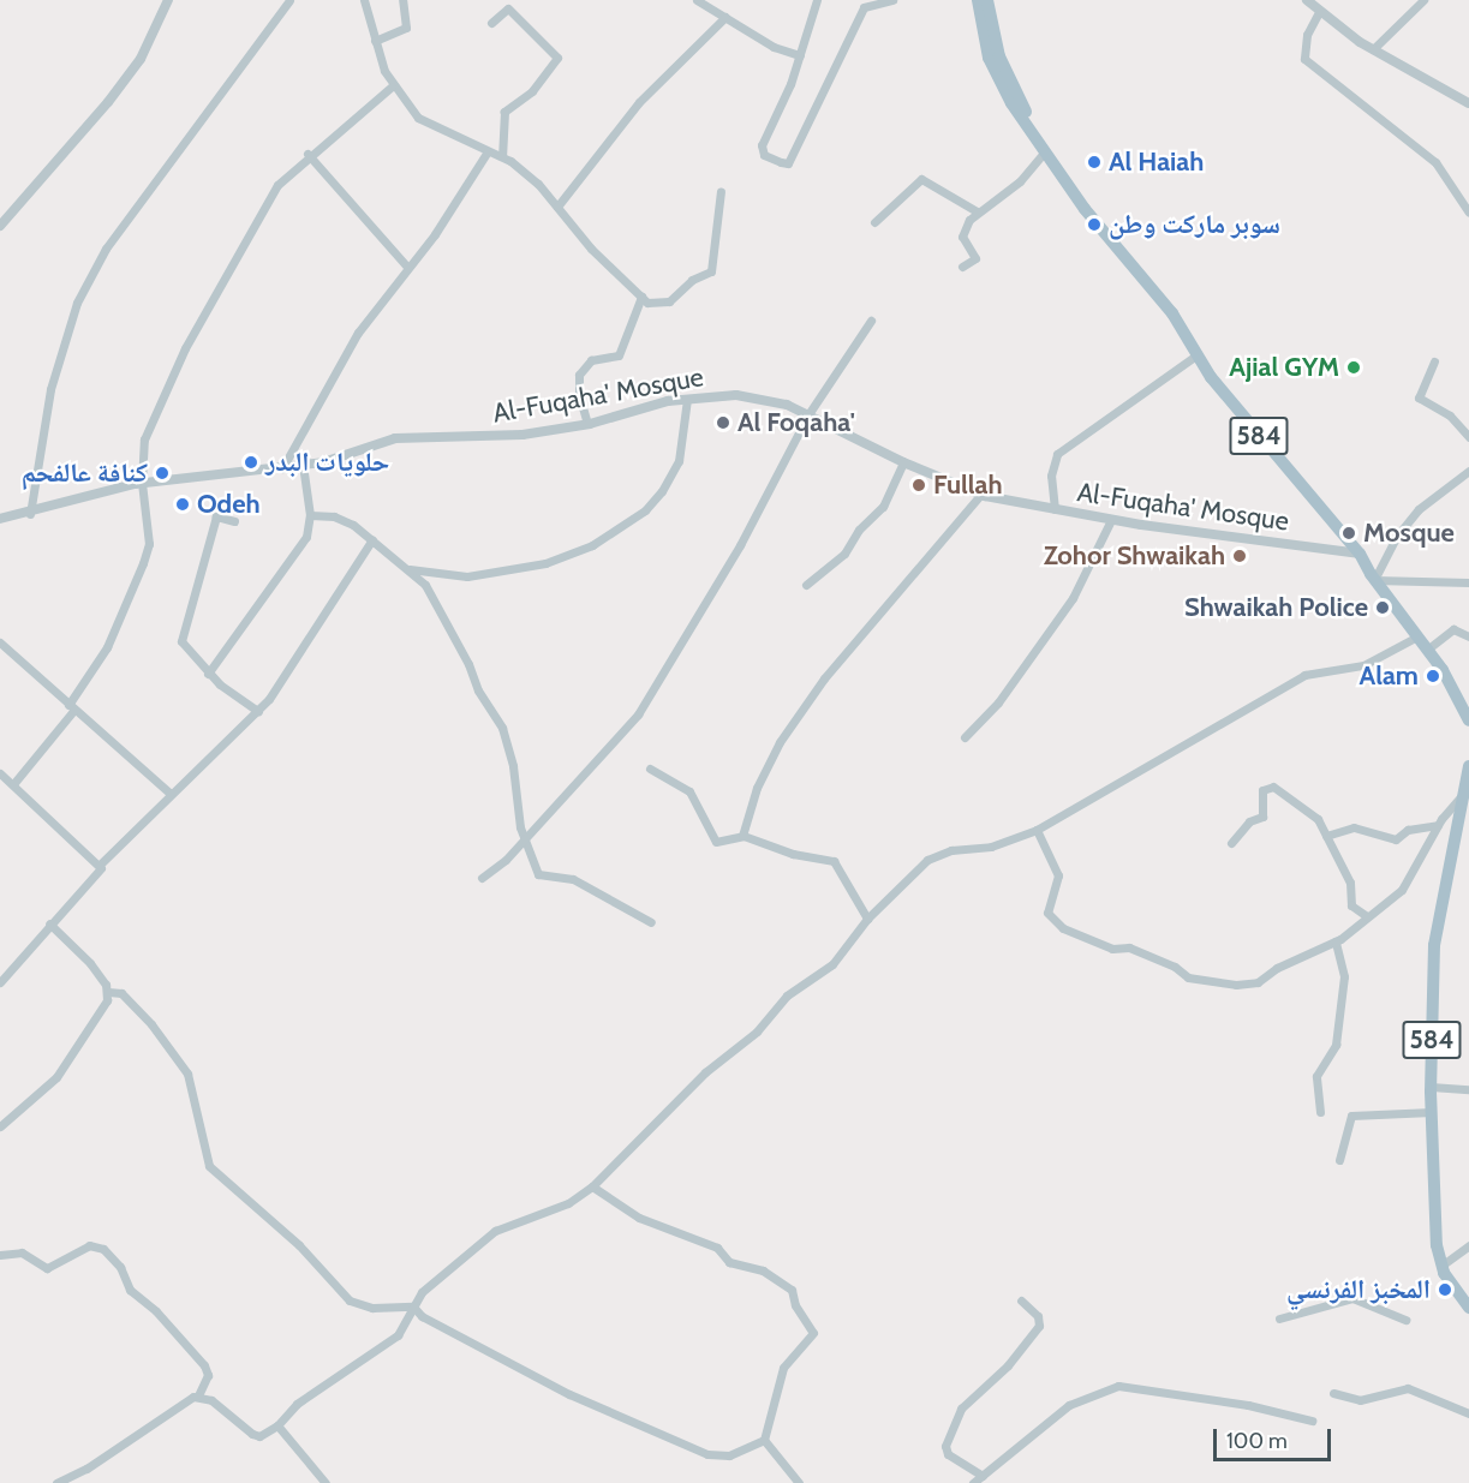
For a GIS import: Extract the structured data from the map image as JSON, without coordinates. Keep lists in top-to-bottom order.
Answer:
{
  "streets": {
    "main road": ["584"],
    "street": ["Al-Fuqaha' Mosque"]
  },
  "crossings": [
    ["Al-Fuqaha' Mosque", "584"]
  ],
  "places": [
    "Al Haiah",
    "سوبر ماركت وطن",
    "Ajial GYM",
    "Al Foqaha'",
    "حلويات البدر",
    "كنافة عالفحم",
    "Fullah",
    "Odeh",
    "Mosque",
    "Zohor Shwaikah",
    "Shwaikah Police",
    "Alam",
    "المخبز الفرنسي"
  ],
  "scale_bar": "100 m"
}
